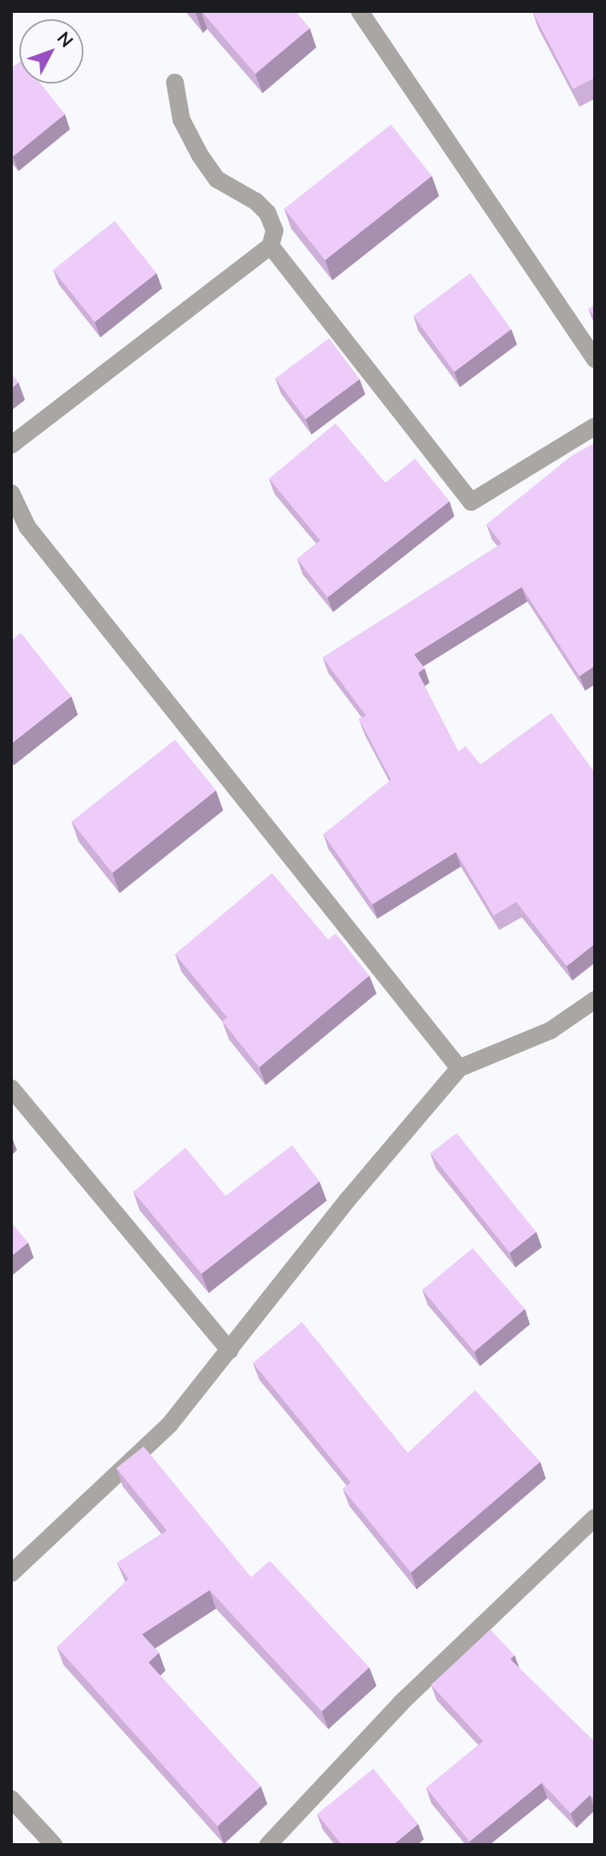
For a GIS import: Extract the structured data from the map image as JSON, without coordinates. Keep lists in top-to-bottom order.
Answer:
{
  "north": "top right"
}
